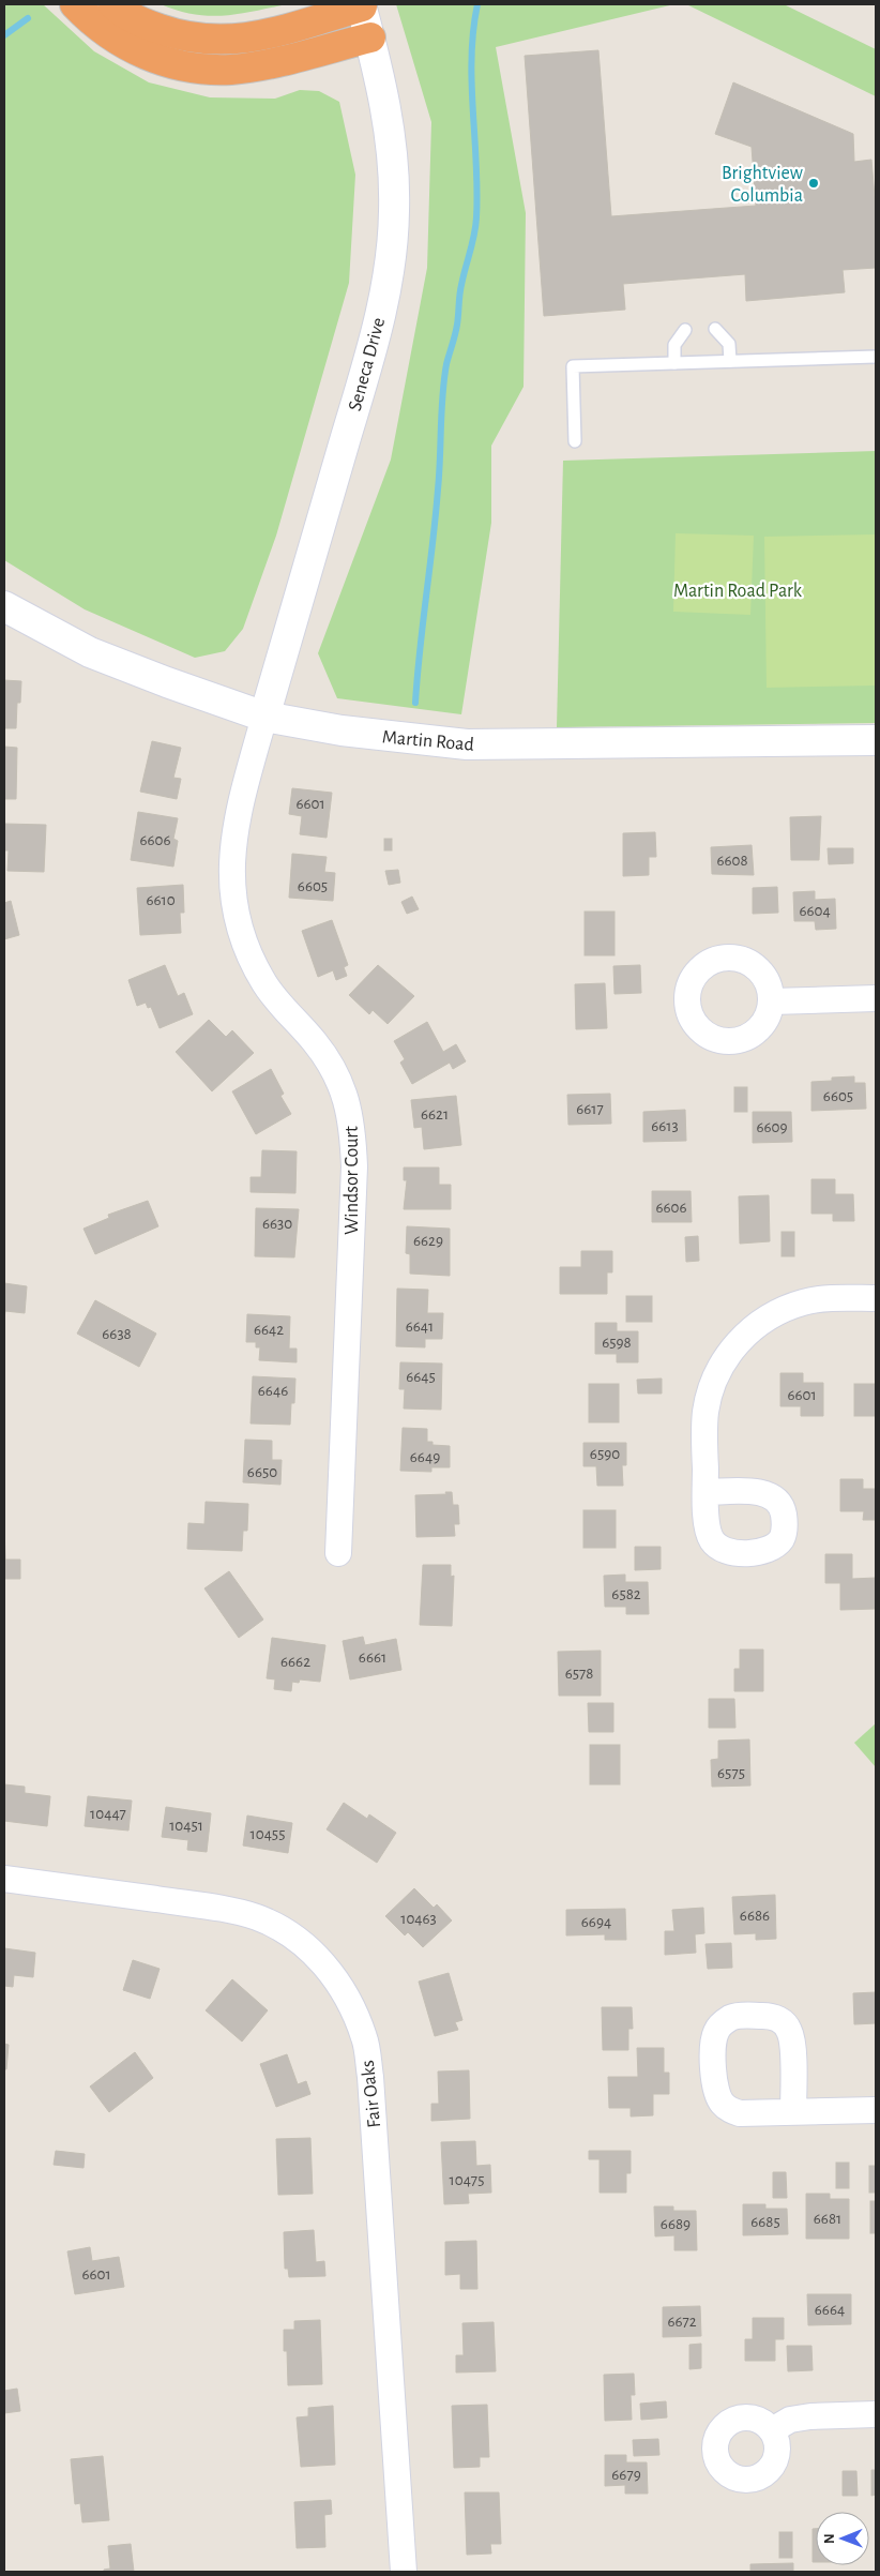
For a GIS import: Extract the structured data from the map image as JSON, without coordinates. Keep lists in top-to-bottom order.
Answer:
{
  "streets": {
    "street": [
      "Seneca Drive",
      "Martin Road",
      "Windsor Court",
      "Fair Oaks"
    ]
  },
  "crossings": [
    ["Seneca Drive", "Martin Road"],
    ["Seneca Drive", "Windsor Court"],
    ["Martin Road", "Windsor Court"]
  ],
  "parks": ["Martin Road Park"],
  "places": ["Brightview Columbia"],
  "house_numbers": [
    "6601",
    "6606",
    "6608",
    "6605",
    "6610",
    "6604",
    "6605",
    "6617",
    "6621",
    "6613",
    "6609",
    "6606",
    "6630",
    "6629",
    "6641",
    "6642",
    "6638",
    "6598",
    "6645",
    "6646",
    "6601",
    "6590",
    "6649",
    "6650",
    "6582",
    "6661",
    "6662",
    "6578",
    "6575",
    "10447",
    "10451",
    "10455",
    "6686",
    "10463",
    "6694",
    "10475",
    "6681",
    "6685",
    "6689",
    "6601",
    "6664",
    "6672",
    "6679"
  ],
  "north": "left"
}
